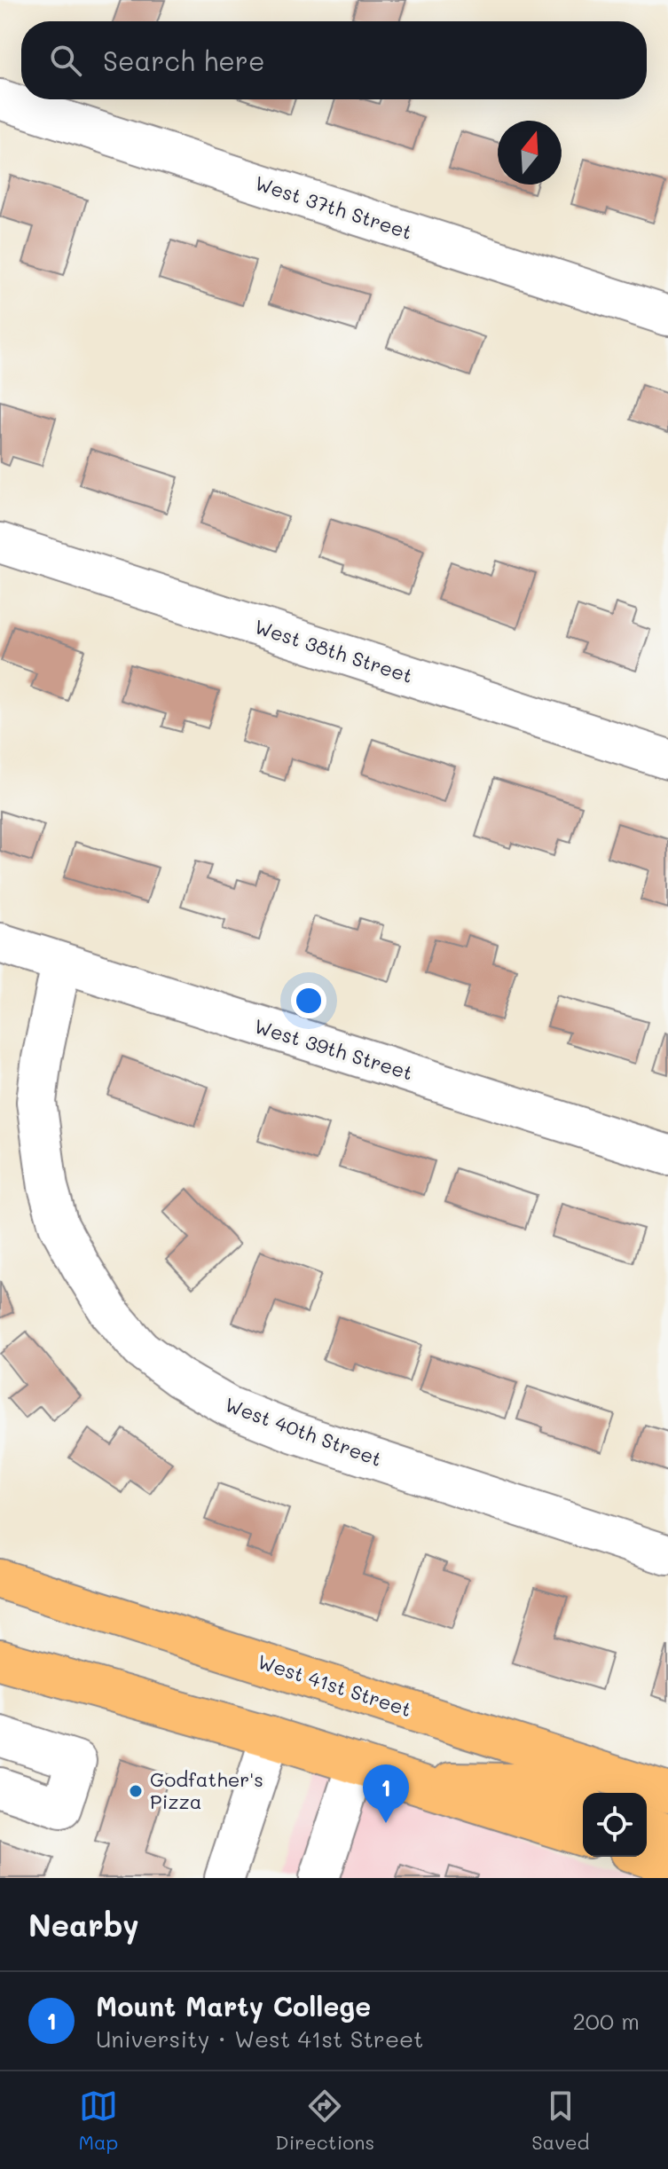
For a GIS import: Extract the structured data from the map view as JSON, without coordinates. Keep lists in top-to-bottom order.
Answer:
{
  "streets": {
    "main road": ["West 41st Street"],
    "street": [
      "West 37th Street",
      "West 38th Street",
      "West 39th Street",
      "West 40th Street"
    ]
  },
  "crossings": [
    ["West 39th Street", "West 40th Street"]
  ],
  "places": ["Godfather's Pizza"],
  "north": "top",
  "page": {
    "search": "Search here",
    "pins": "1",
    "heading": "Nearby",
    "list": [
      {
        "mark": "1",
        "name": "Mount Marty College",
        "note": "University · West 41st Street",
        "value": "200 m"
      }
    ],
    "nav": ["Map", "Directions", "Saved"]
  }
}
